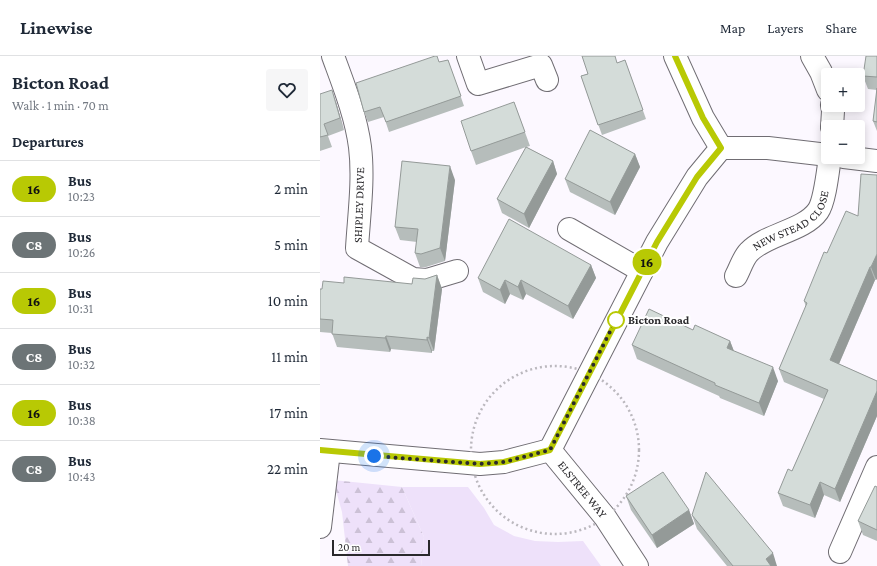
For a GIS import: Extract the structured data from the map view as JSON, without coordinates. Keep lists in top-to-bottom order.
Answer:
{
  "streets": {
    "street": ["SHIPLEY DRIVE", "NEW STEAD CLOSE", "ELSTREE WAY"]
  },
  "places": ["Bicton Road"],
  "lines": ["bus line 16"],
  "scale_bar": "20 m",
  "page": {
    "header": "Linewise",
    "nav": ["Map", "Layers", "Share"],
    "heading": [
      ["Bicton Road", "Walk · 1 min · 70 m"],
      "Departures"
    ],
    "on_map": "16",
    "map_buttons": ["+", "−"],
    "list": [
      {
        "mark": "16",
        "name": "Bus",
        "note": "10:23",
        "value": "2 min"
      },
      {
        "mark": "C8",
        "name": "Bus",
        "note": "10:26",
        "value": "5 min"
      },
      {
        "mark": "16",
        "name": "Bus",
        "note": "10:31",
        "value": "10 min"
      },
      {
        "mark": "C8",
        "name": "Bus",
        "note": "10:32",
        "value": "11 min"
      },
      {
        "mark": "16",
        "name": "Bus",
        "note": "10:38",
        "value": "17 min"
      },
      {
        "mark": "C8",
        "name": "Bus",
        "note": "10:43",
        "value": "22 min"
      }
    ],
    "scale": "20 m"
  }
}
